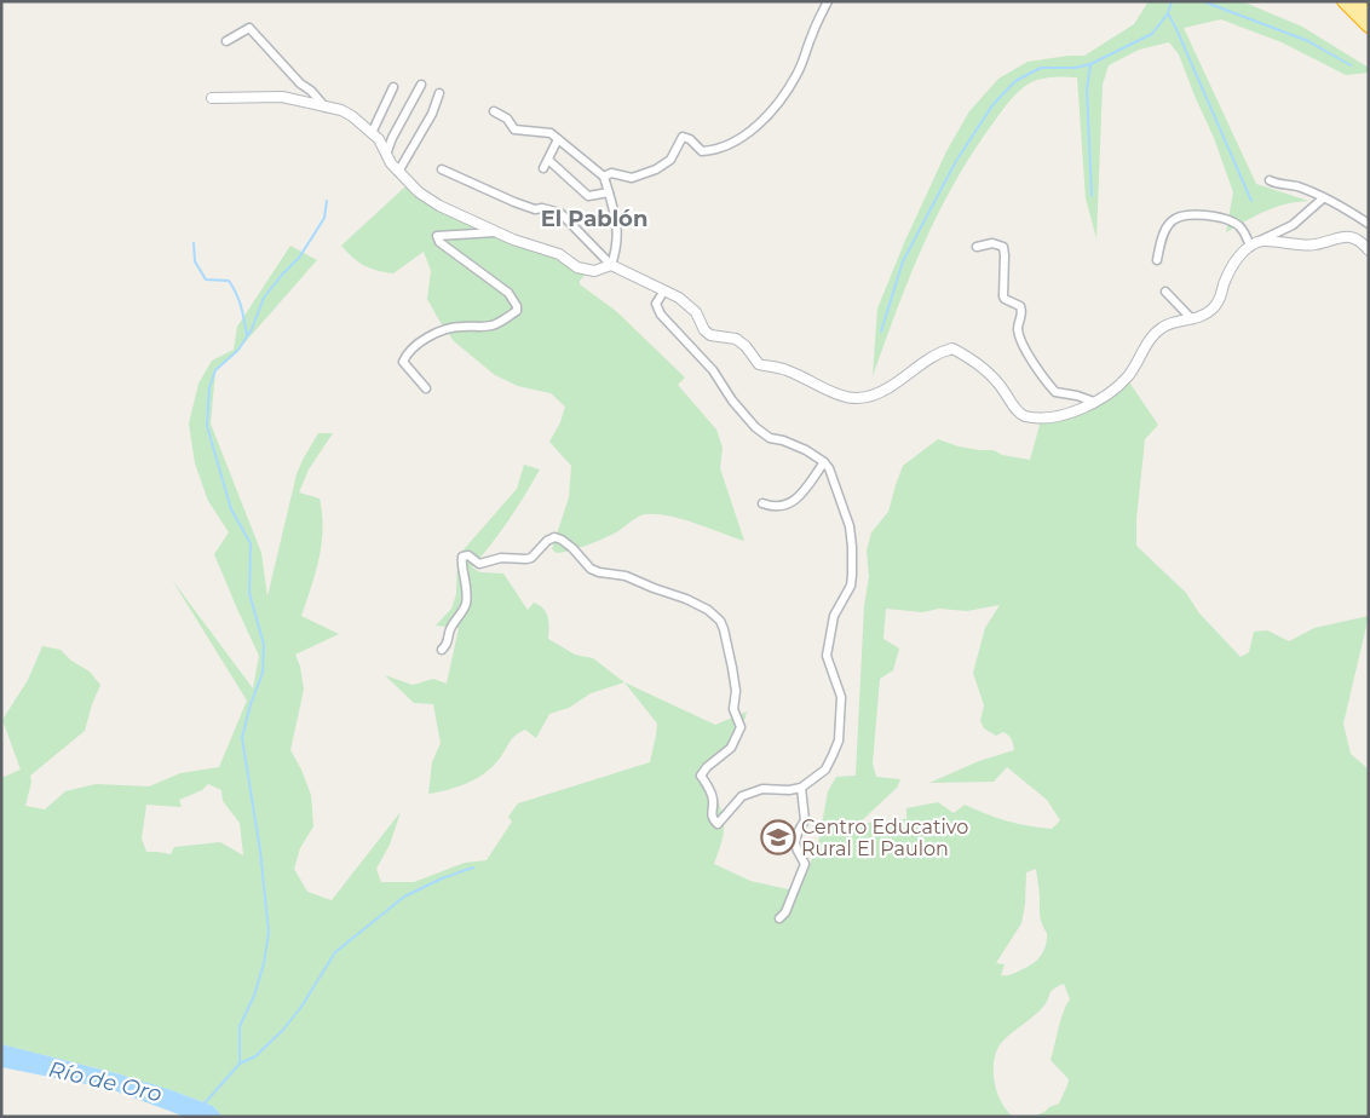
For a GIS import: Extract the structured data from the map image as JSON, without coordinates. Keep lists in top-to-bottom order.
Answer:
{
  "districts": ["El Pablón"],
  "water": ["Río de Oro"],
  "places": {
    "school or university": ["Centro Educativo Rural El Paulon"]
  }
}
